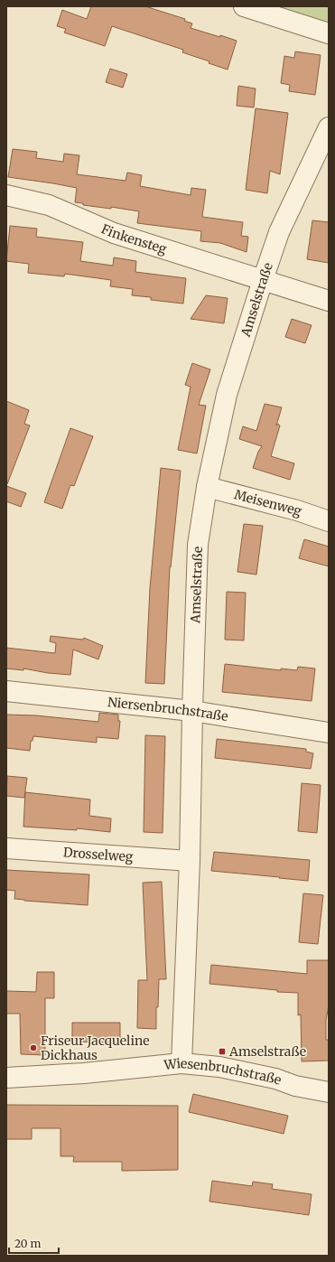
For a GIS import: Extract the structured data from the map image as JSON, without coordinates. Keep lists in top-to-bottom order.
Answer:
{
  "streets": {
    "street": [
      "Finkensteg",
      "Amselstraße",
      "Meisenweg",
      "Niersenbruchstraße",
      "Drosselweg",
      "Wiesenbruchstraße"
    ]
  },
  "crossings": [
    ["Finkensteg", "Amselstraße"],
    ["Amselstraße", "Meisenweg"],
    ["Amselstraße", "Niersenbruchstraße"],
    ["Amselstraße", "Drosselweg"],
    ["Amselstraße", "Wiesenbruchstraße"]
  ],
  "places": {
    "other": ["Friseur Jacqueline Dickhaus"],
    "transit": ["Amselstraße"]
  },
  "scale_bar": "20 m"
}
